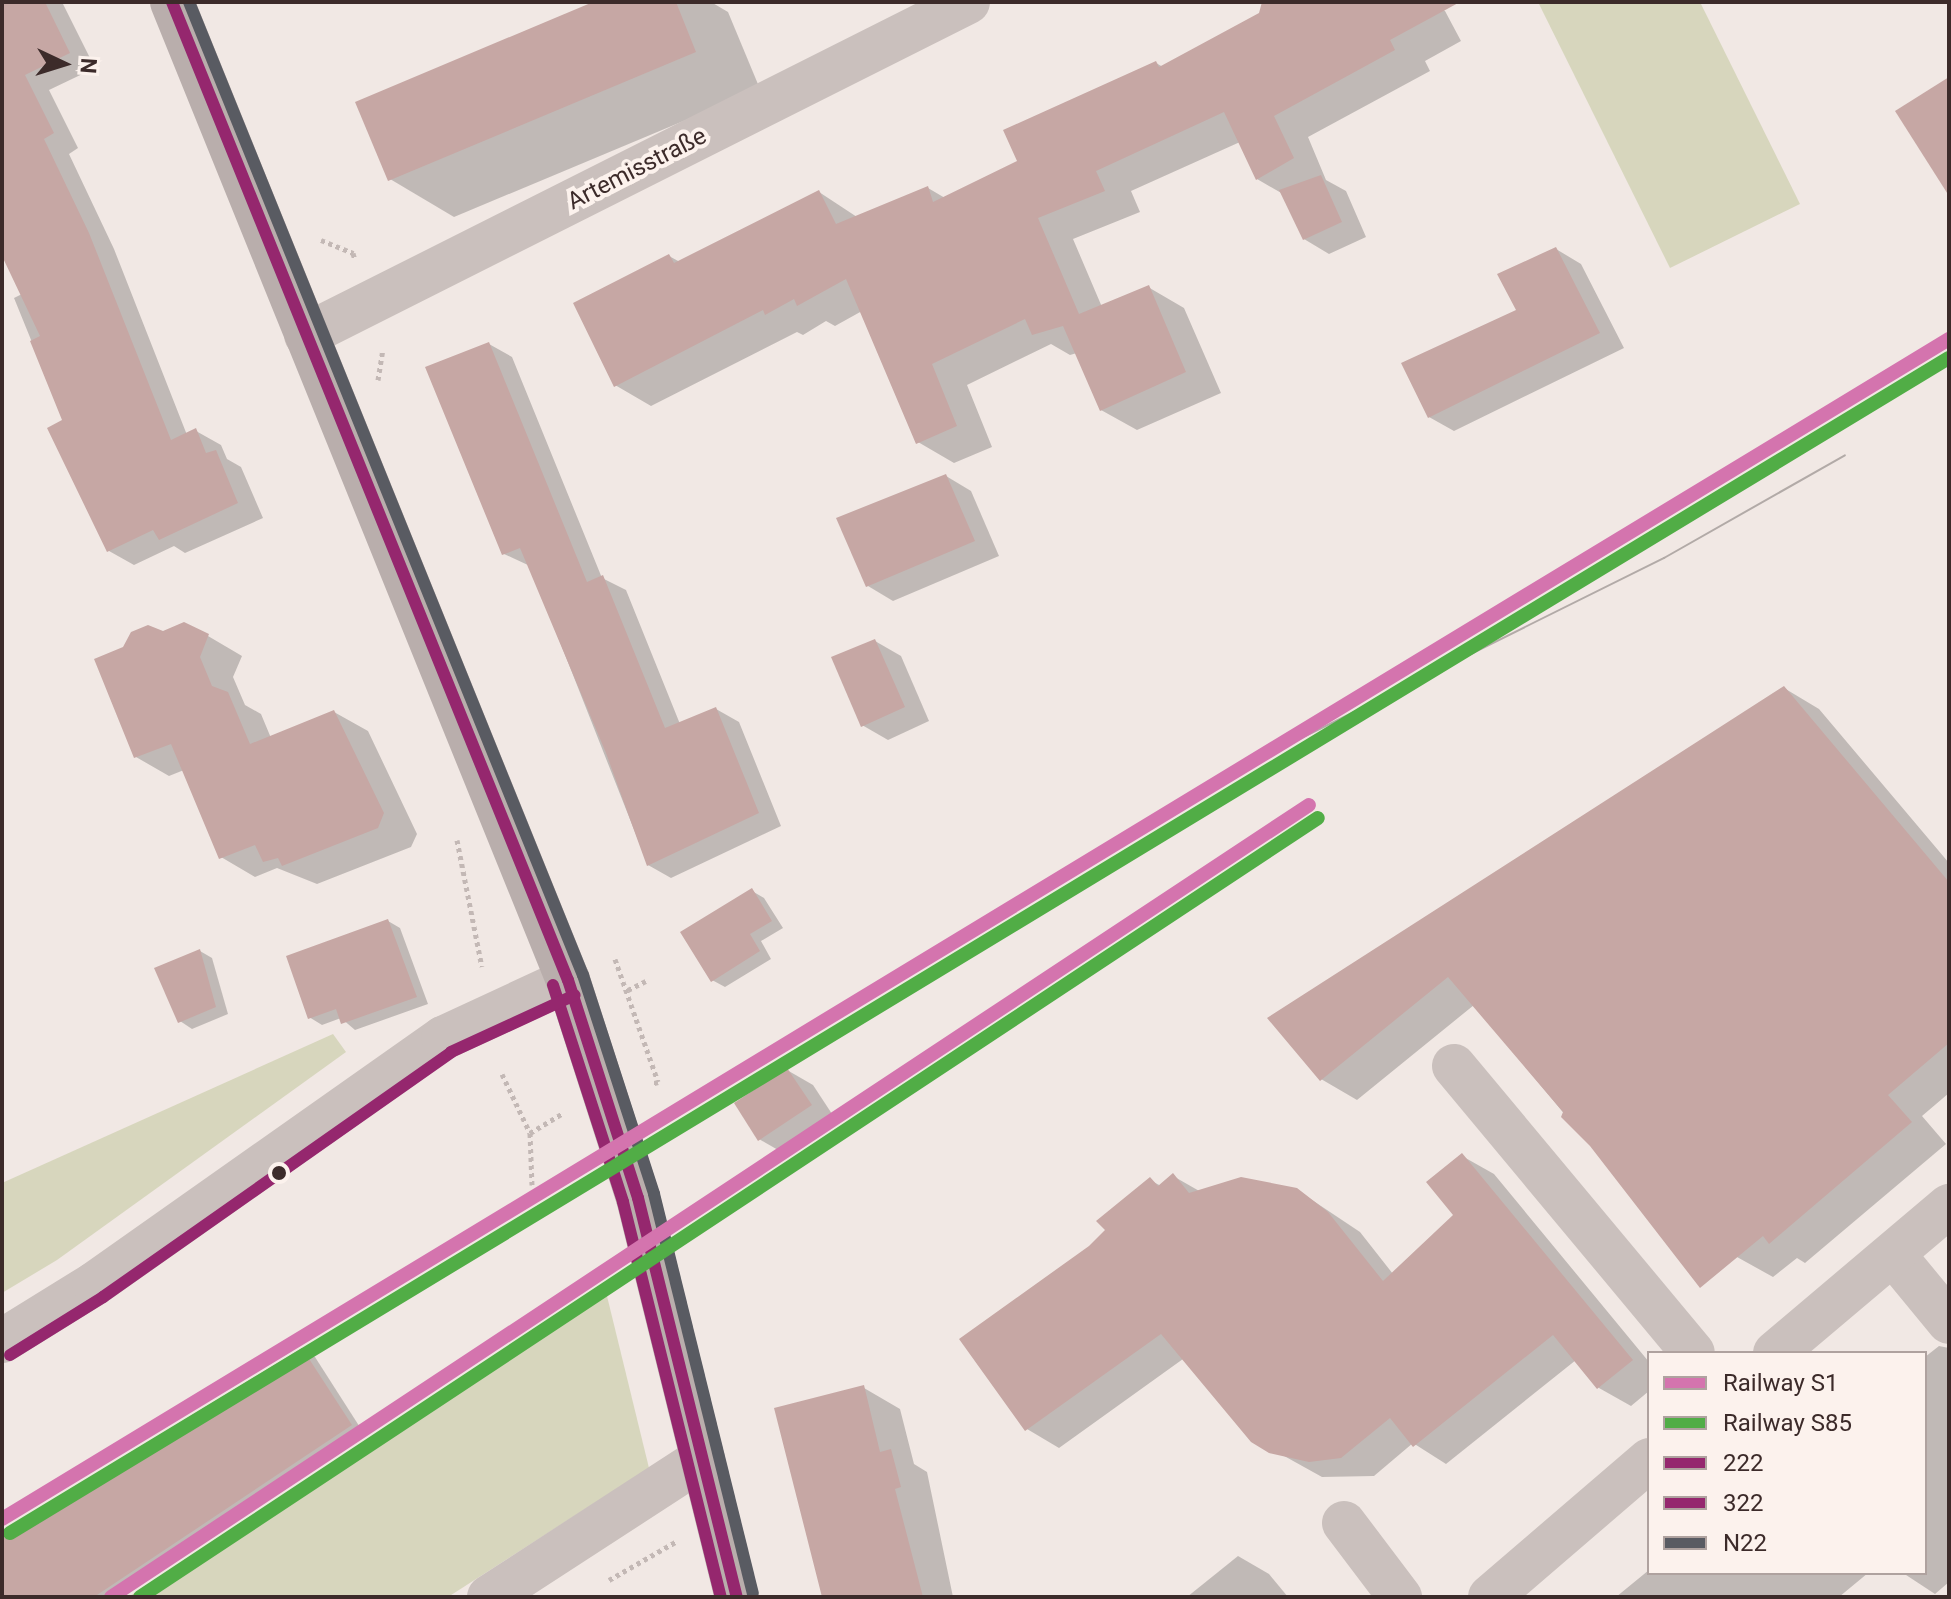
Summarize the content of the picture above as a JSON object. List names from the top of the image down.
{
  "streets": {
    "street": ["Artemisstraße"]
  },
  "lines": [
    "transit line 222",
    "transit line N22",
    "rail line S1",
    "rail line S85",
    "transit line 322"
  ],
  "legend": [
    "Railway S1",
    "Railway S85",
    "222",
    "322",
    "N22"
  ],
  "north": "right"
}
